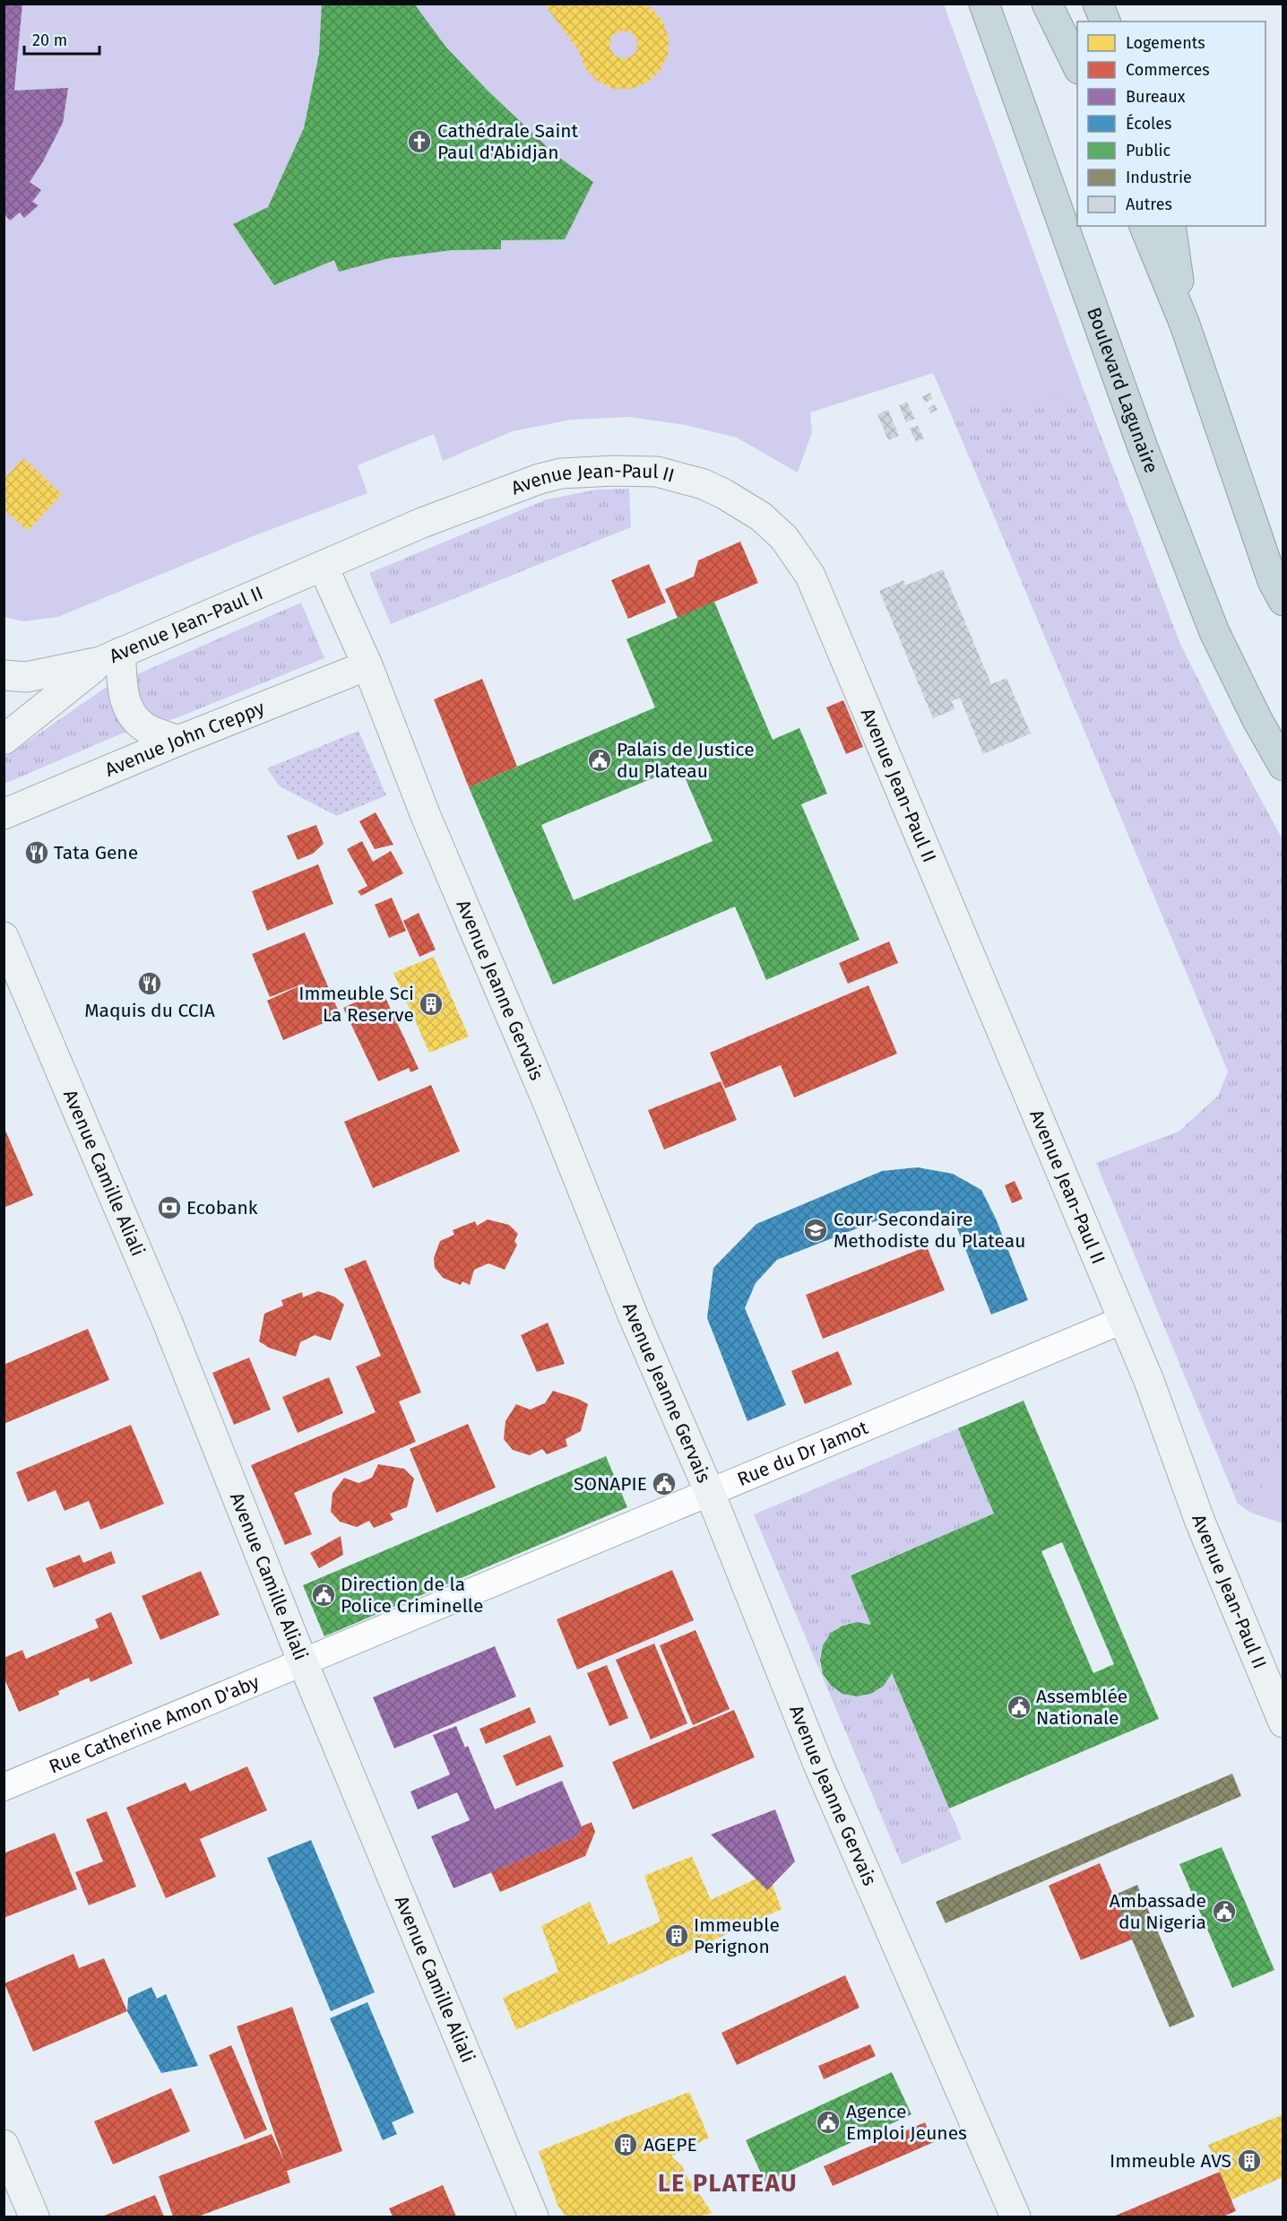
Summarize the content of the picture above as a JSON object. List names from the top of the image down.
{
  "streets": {
    "highway": ["Boulevard Lagunaire"],
    "main road": [
      "Avenue Jean-Paul II",
      "Avenue John Creppy",
      "Avenue Jeanne Gervais",
      "Avenue Camille Aliali"
    ],
    "street": ["Rue du Dr Jamot", "Rue Catherine Amon D'aby"]
  },
  "crossings": [
    ["Avenue Jean-Paul II", "Avenue Jeanne Gervais"],
    ["Avenue Jean-Paul II", "Rue du Dr Jamot"],
    ["Avenue John Creppy", "Avenue Jeanne Gervais"],
    ["Avenue Jeanne Gervais", "Rue du Dr Jamot"],
    ["Avenue Camille Aliali", "Rue du Dr Jamot"],
    ["Avenue Camille Aliali", "Rue Catherine Amon D'aby"],
    ["Rue du Dr Jamot", "Rue Catherine Amon D'aby"]
  ],
  "districts": ["LE PLATEAU"],
  "places": {
    "church": ["Cathédrale Saint Paul d'Abidjan"],
    "public building": [
      "Palais de Justice du Plateau",
      "SONAPIE",
      "Direction de la Police Criminelle",
      "Assemblée Nationale",
      "Ambassade du Nigeria",
      "Agence Emploi Jeunes"
    ],
    "restaurant": ["Tata Gene", "Maquis du CCIA"],
    "building": [
      "Immeuble Sci La Reserve",
      "Immeuble Perignon",
      "AGEPE",
      "Immeuble AVS"
    ],
    "bank": ["Ecobank"],
    "school or university": ["Cour Secondaire Methodiste du Plateau"]
  },
  "legend": [
    "Logements",
    "Commerces",
    "Bureaux",
    "Écoles",
    "Public",
    "Industrie",
    "Autres"
  ],
  "scale_bar": "20 m"
}
